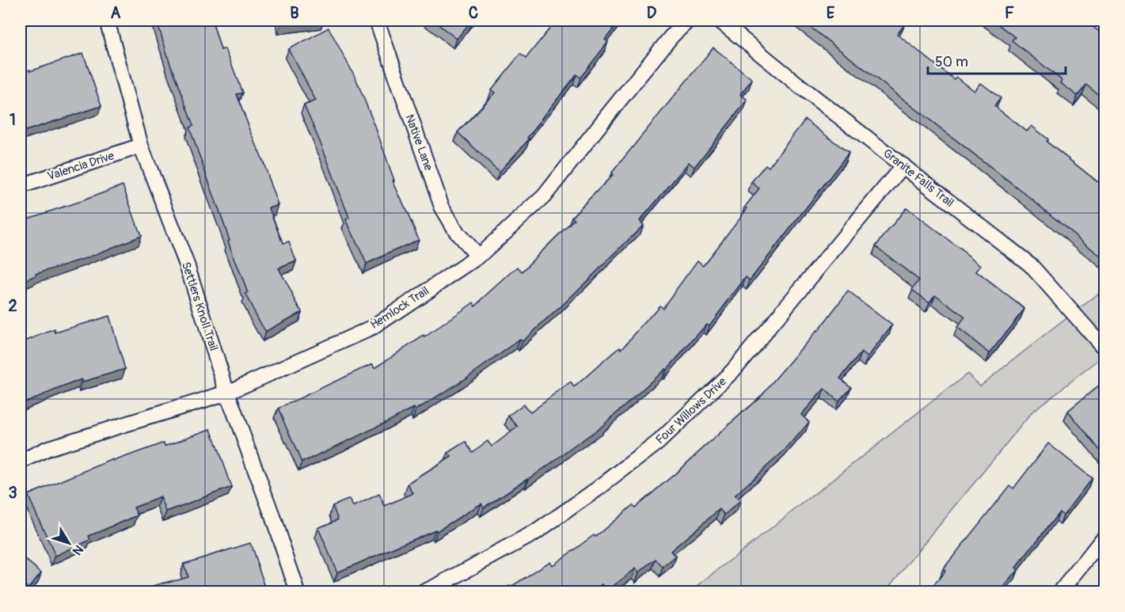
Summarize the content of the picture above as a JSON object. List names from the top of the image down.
{
  "streets": {
    "street": [
      "Native Lane",
      "Valencia Drive",
      "Granite Falls Trail",
      "Settlers Knoll Trail",
      "Hemlock Trail",
      "Four Willows Drive"
    ]
  },
  "crossings": [
    ["Native Lane", "Hemlock Trail"],
    ["Valencia Drive", "Settlers Knoll Trail"],
    ["Granite Falls Trail", "Four Willows Drive"],
    ["Settlers Knoll Trail", "Hemlock Trail"]
  ],
  "scale_bar": "50 m",
  "north": "bottom right",
  "grid": {
    "columns": [
      "A",
      "B",
      "C",
      "D",
      "E",
      "F"
    ],
    "rows": ["1", "2", "3"]
  }
}
